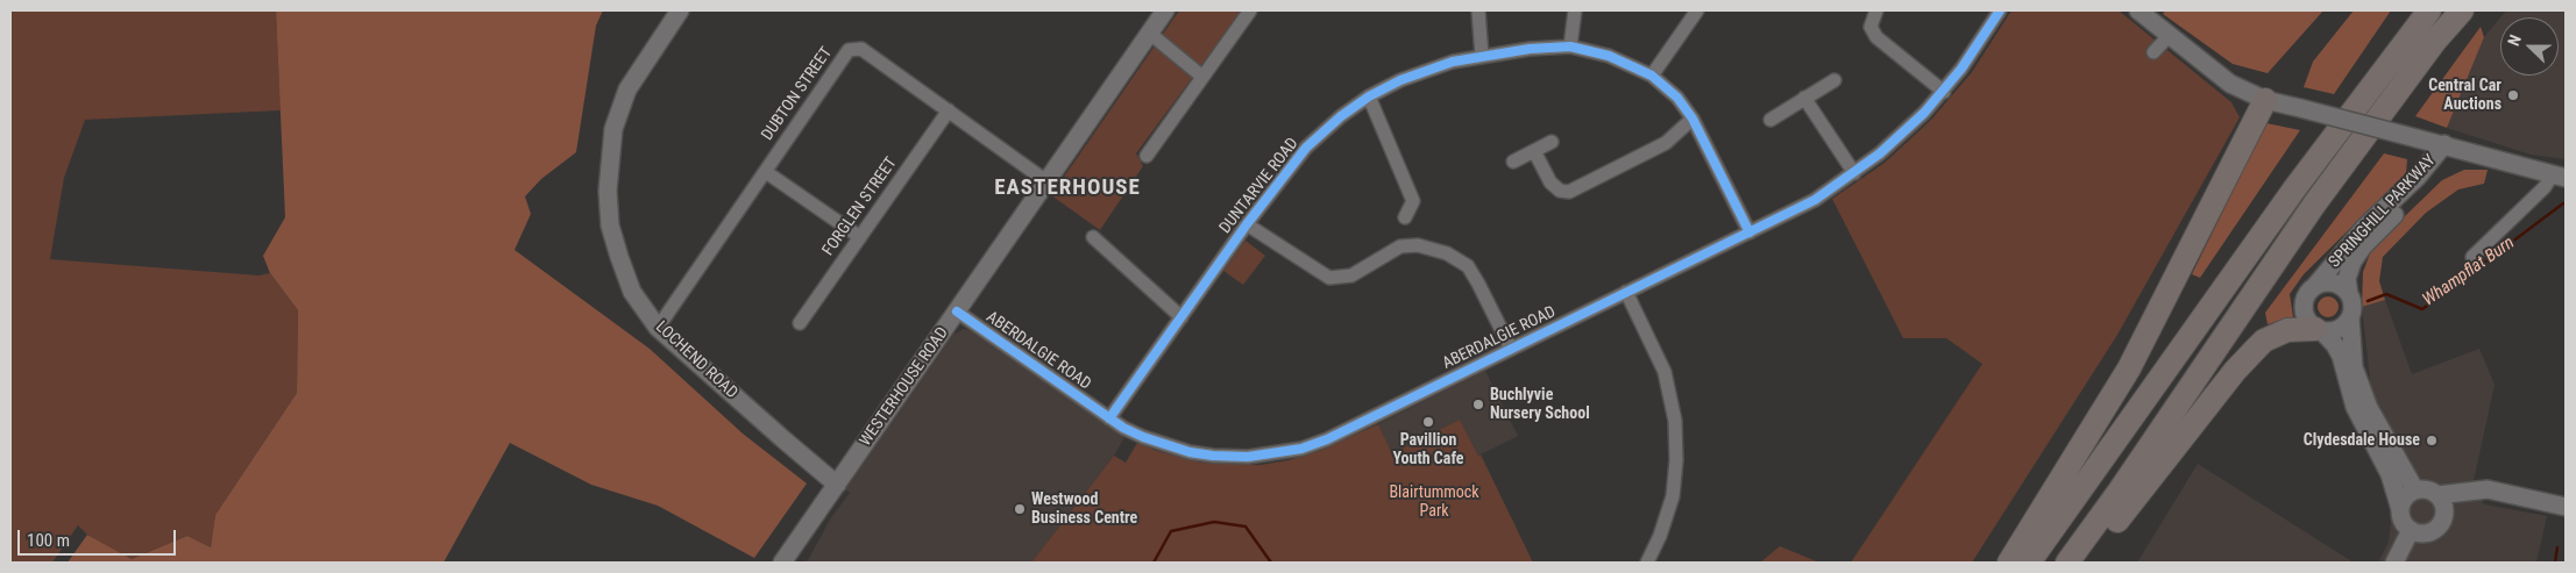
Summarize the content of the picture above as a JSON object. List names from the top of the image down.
{
  "streets": {
    "street": [
      "DUBTON STREET",
      "DUNTARVIE ROAD",
      "FORGLEN STREET",
      "SPRINGHILL PARKWAY",
      "ABERDALGIE ROAD",
      "LOCHEND ROAD",
      "WESTERHOUSE ROAD"
    ]
  },
  "crossings": [
    ["DUBTON STREET", "FORGLEN STREET"],
    ["DUBTON STREET", "LOCHEND ROAD"],
    ["DUBTON STREET", "WESTERHOUSE ROAD"],
    ["DUNTARVIE ROAD", "ABERDALGIE ROAD"],
    ["ABERDALGIE ROAD", "WESTERHOUSE ROAD"],
    ["LOCHEND ROAD", "WESTERHOUSE ROAD"]
  ],
  "districts": ["EASTERHOUSE"],
  "water": ["Whampflat Burn"],
  "parks": ["Blairtummock Park"],
  "places": [
    "Central Car Auctions",
    "Buchlyvie Nursery School",
    "Pavillion Youth Cafe",
    "Clydesdale House",
    "Westwood Business Centre"
  ],
  "scale_bar": "100 m",
  "north": "left"
}
